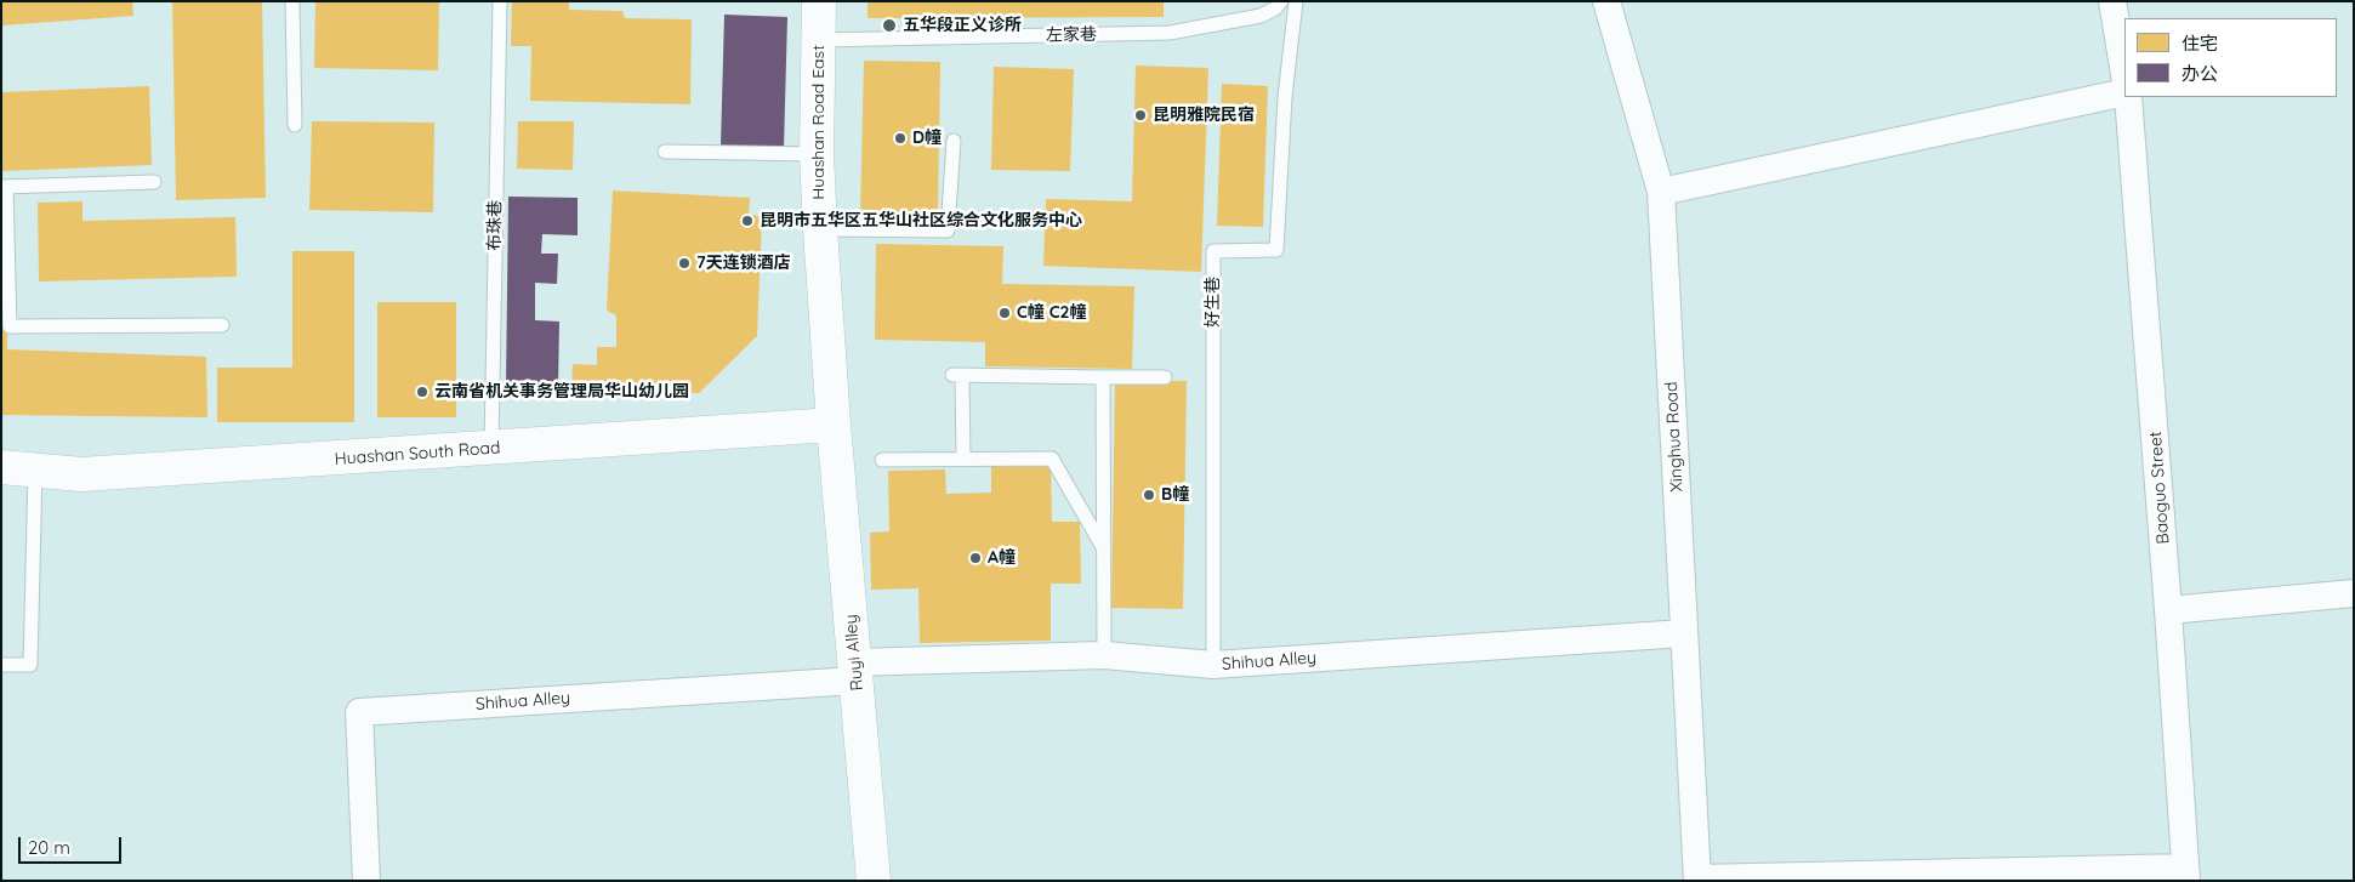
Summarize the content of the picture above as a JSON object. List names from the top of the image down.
{
  "streets": {
    "street": [
      "Huashan Road East",
      "Xinghua Road",
      "Huashan South Road",
      "Baoguo Street",
      "Ruyi Alley",
      "Shihua Alley"
    ],
    "lane": ["左家巷", "布珠巷", "好生巷"]
  },
  "crossings": [
    ["左家巷", "Huashan Road East"],
    ["Huashan Road East", "Huashan South Road"],
    ["Huashan Road East", "Ruyi Alley"],
    ["布珠巷", "Huashan South Road"],
    ["好生巷", "Shihua Alley"],
    ["Xinghua Road", "Shihua Alley"],
    ["Huashan South Road", "Ruyi Alley"],
    ["Ruyi Alley", "Shihua Alley"]
  ],
  "places": [
    "五华段正义诊所",
    "昆明雅院民宿",
    "D幢",
    "昆明市五华区五华山社区综合文化服务中心",
    "7天连锁酒店",
    "C幢 C2幢",
    "云南省机关事务管理局华山幼儿园",
    "B幢",
    "A幢"
  ],
  "legend": ["住宅", "办公"],
  "scale_bar": "20 m"
}
